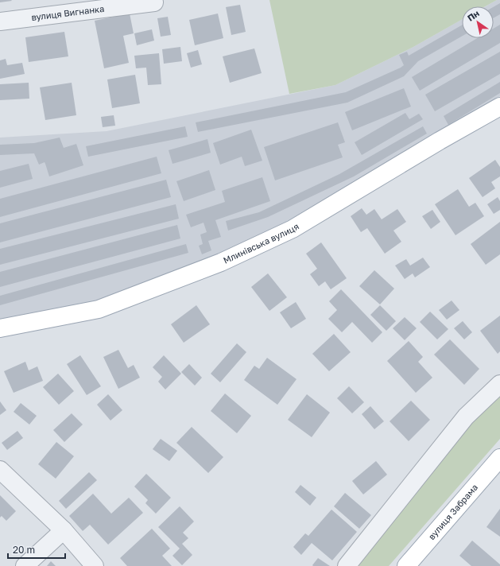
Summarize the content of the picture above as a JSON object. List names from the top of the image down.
{
  "streets": {
    "main road": ["Млинівська вулиця", "вулиця Забрама"],
    "street": ["вулиця Вигнанка"]
  },
  "scale_bar": "20 m",
  "north": "top left"
}
